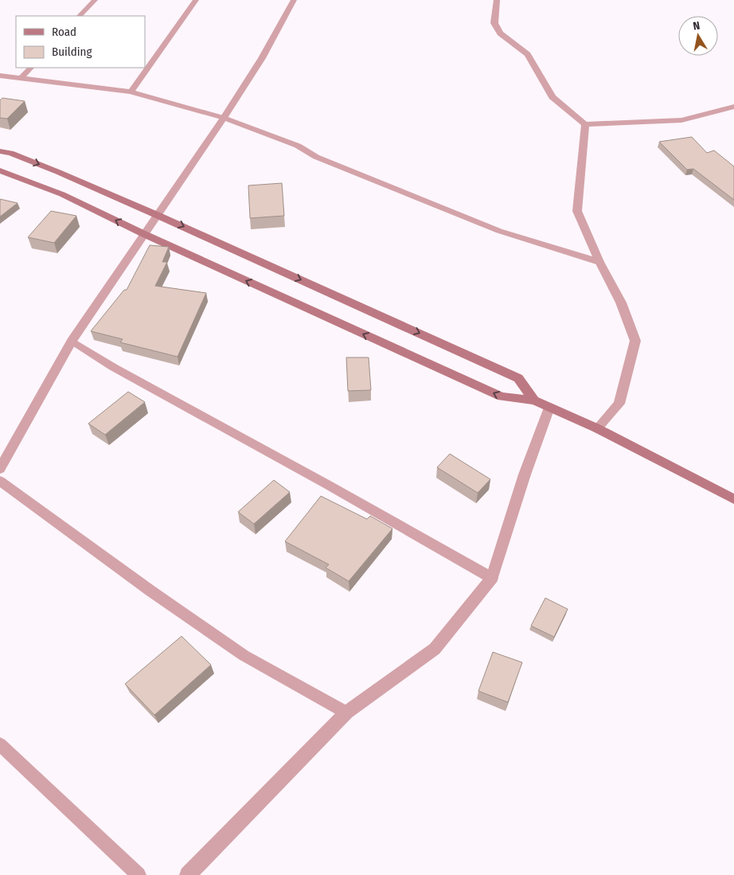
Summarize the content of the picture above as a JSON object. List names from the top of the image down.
{
  "legend": ["Road", "Building"],
  "north": "top"
}
